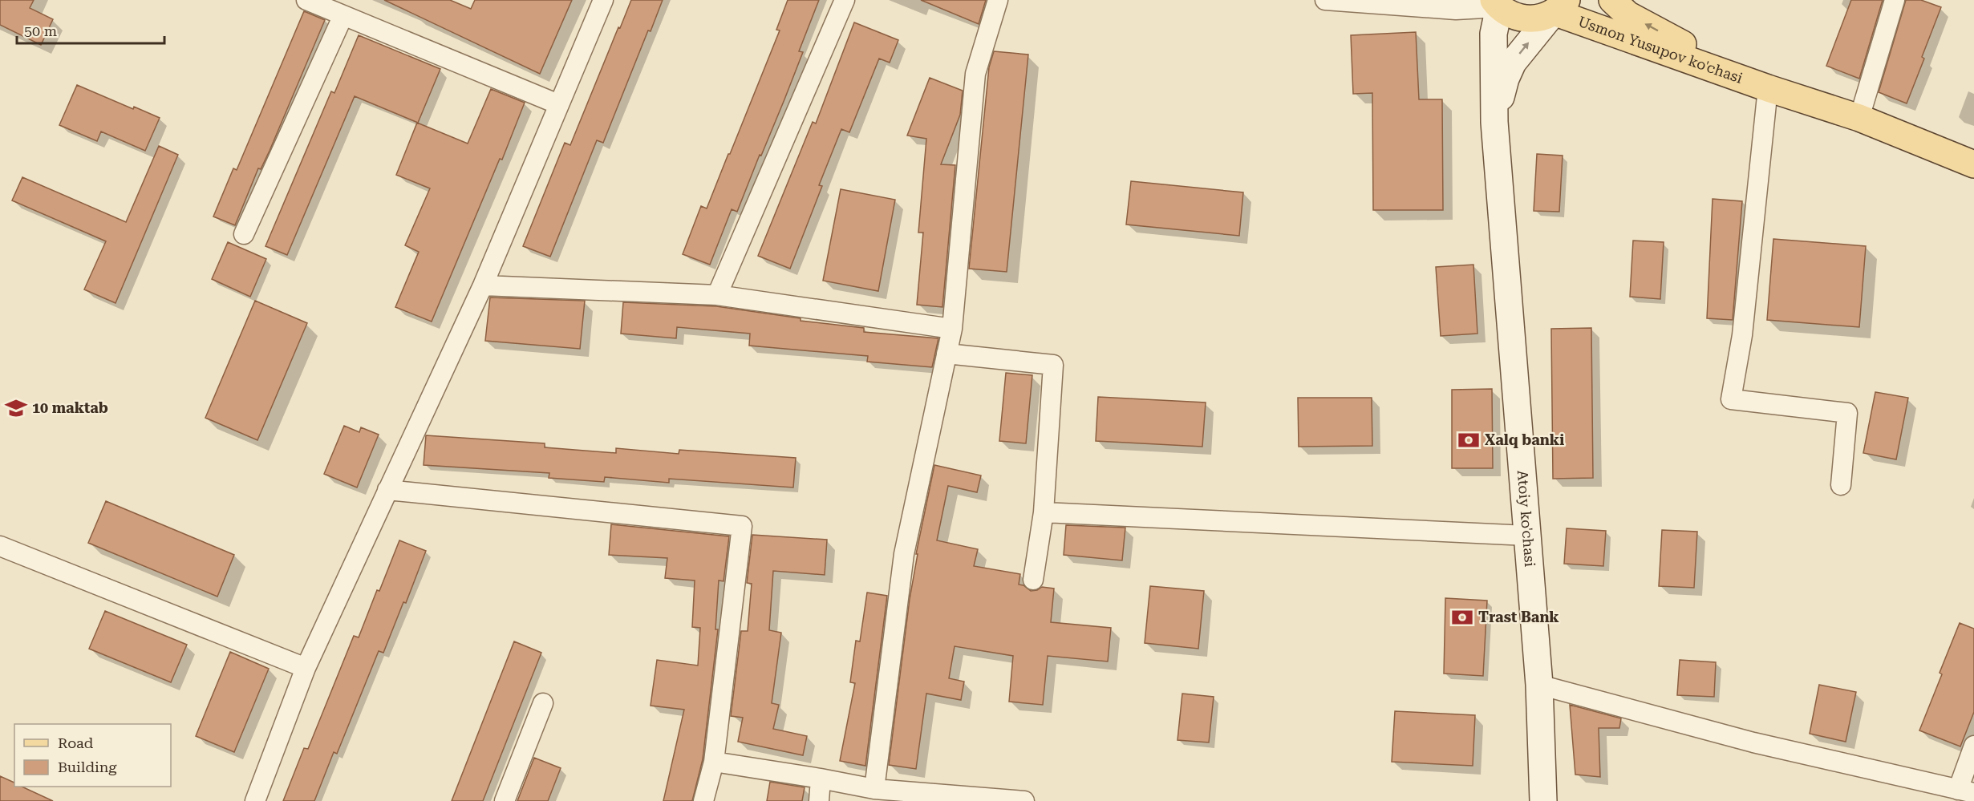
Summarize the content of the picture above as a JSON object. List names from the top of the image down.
{
  "streets": {
    "main road": ["Usmon Yusupov ko'chasi"],
    "street": ["Atoiy ko'chasi"]
  },
  "crossings": [
    ["Usmon Yusupov ko'chasi", "Atoiy ko'chasi"]
  ],
  "places": {
    "school or university": ["10 maktab"],
    "bank": ["Xalq banki", "Trast Bank"]
  },
  "legend": ["Road", "Building"],
  "scale_bar": "50 m"
}
